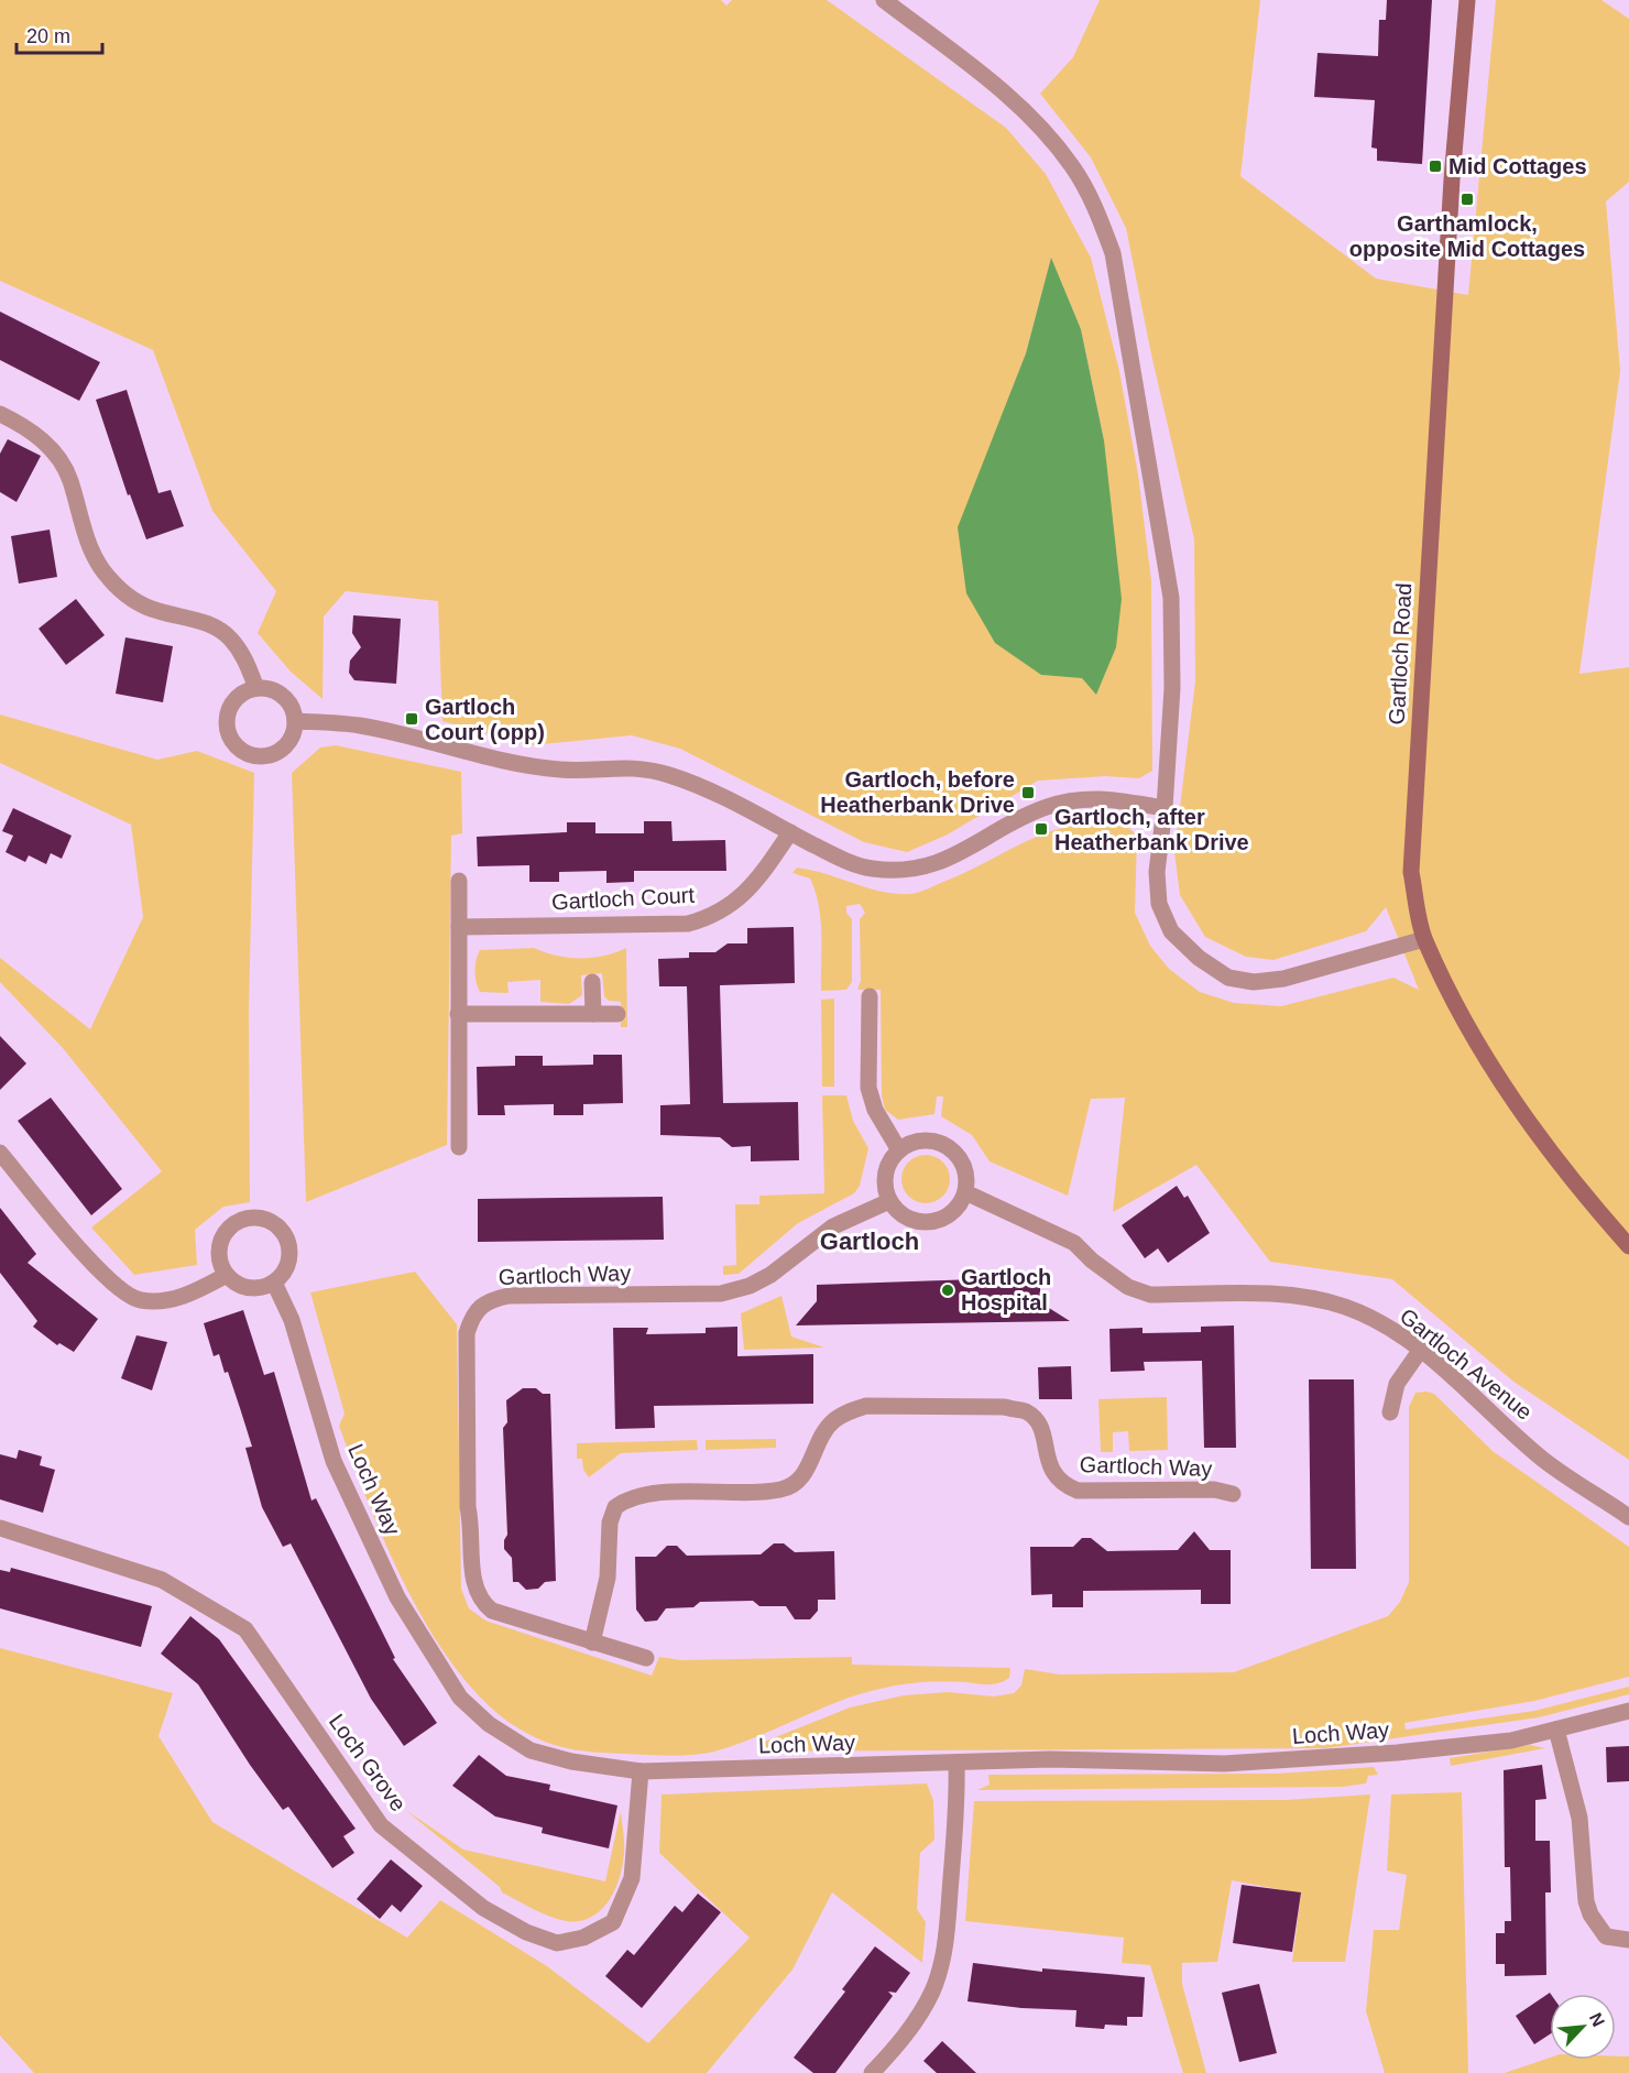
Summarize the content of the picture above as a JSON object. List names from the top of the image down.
{
  "streets": {
    "main road": ["Gartloch Road"],
    "street": [
      "Gartloch Court",
      "Gartloch Way",
      "Gartloch Avenue",
      "Loch Way",
      "Loch Grove"
    ]
  },
  "crossings": [
    ["Gartloch Way", "Gartloch Avenue"],
    ["Loch Way", "Loch Grove"]
  ],
  "districts": ["Gartloch"],
  "places": {
    "transit": [
      "Mid Cottages",
      "Garthamlock, opposite Mid Cottages",
      "Gartloch Court (opp)",
      "Gartloch, before Heatherbank Drive",
      "Gartloch, after Heatherbank Drive"
    ],
    "other": ["Gartloch Hospital"]
  },
  "scale_bar": "20 m",
  "north": "top right"
}
